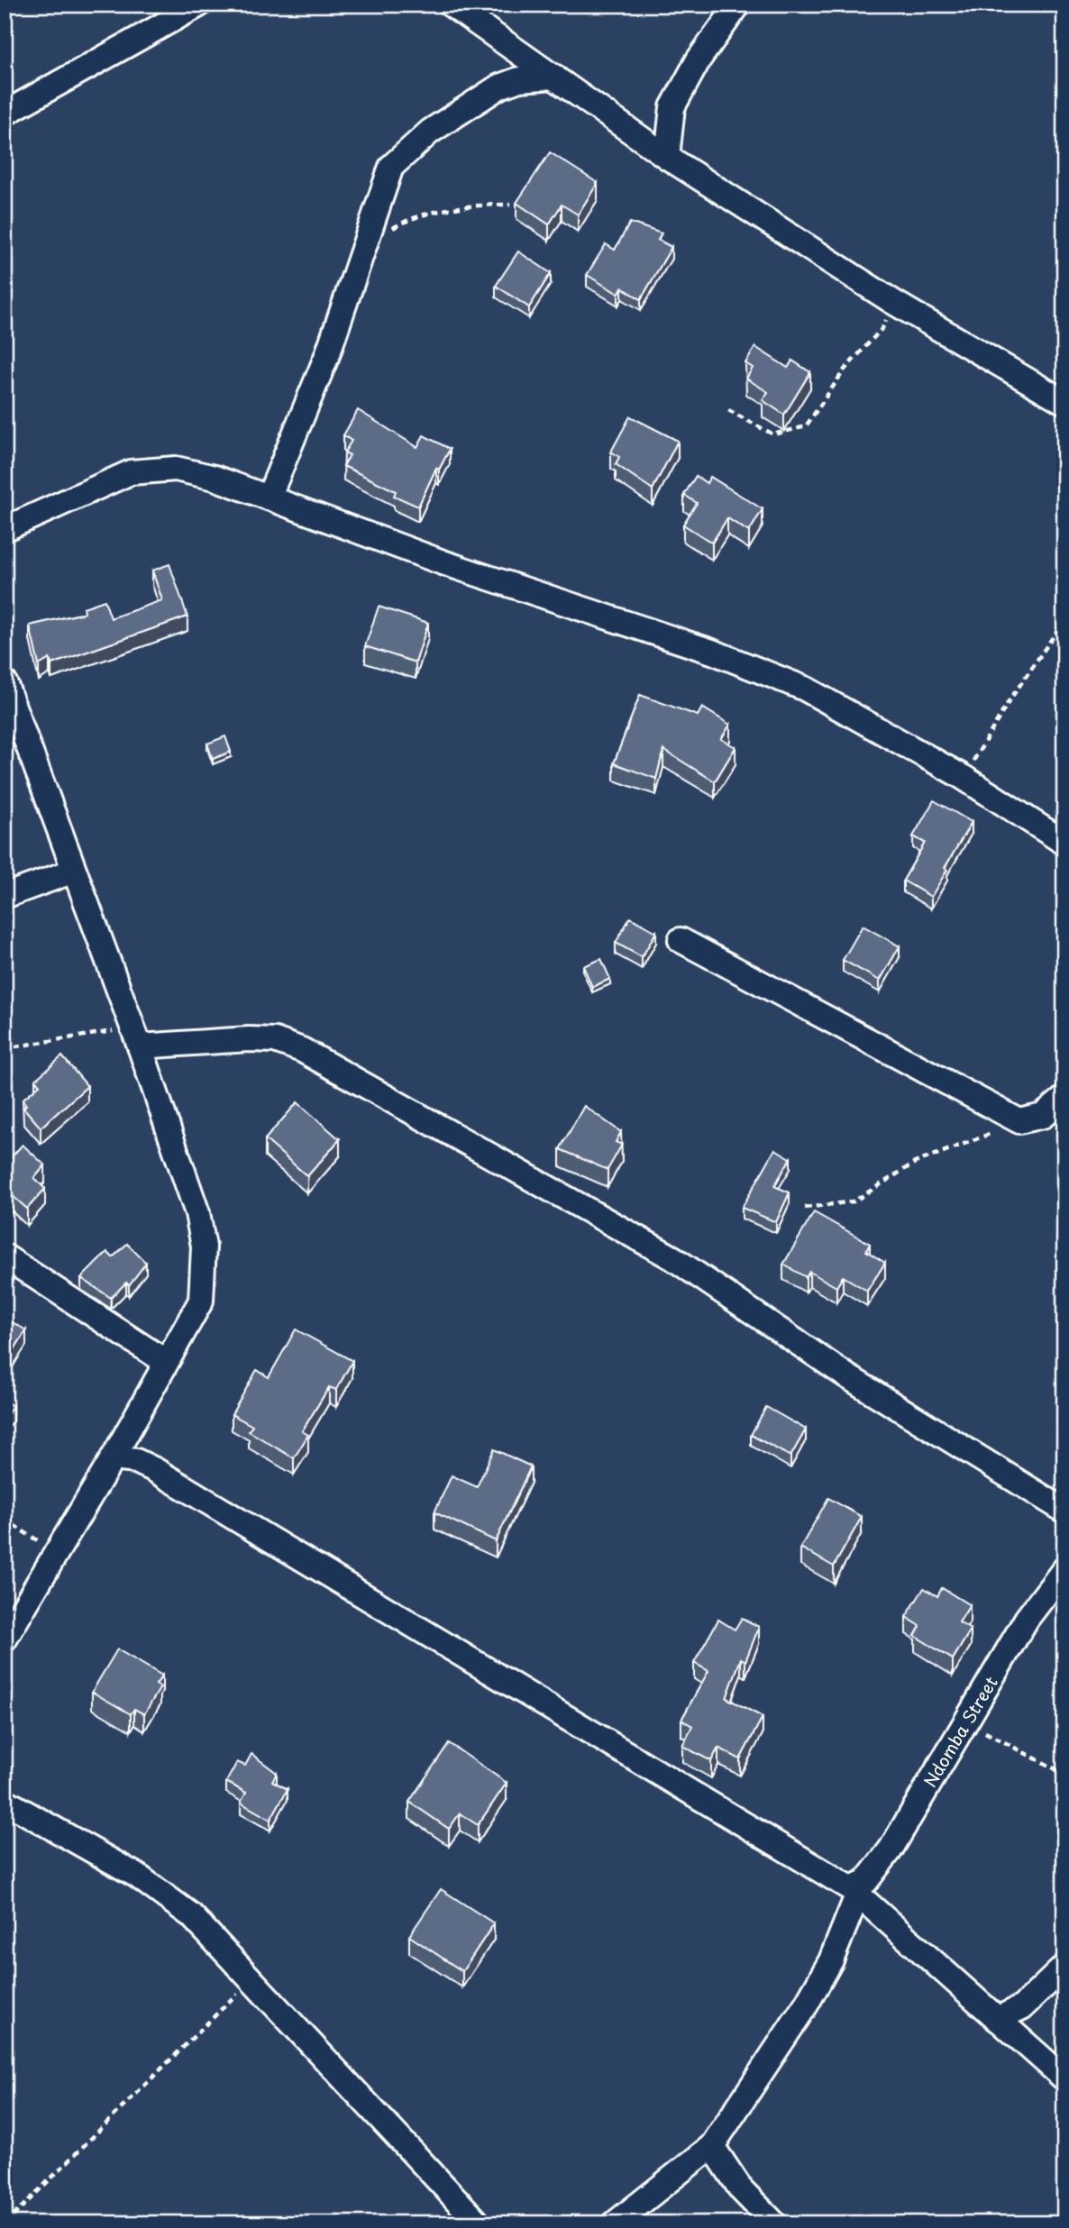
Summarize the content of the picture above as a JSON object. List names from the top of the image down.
{
  "streets": {
    "street": ["Ndomba Street"]
  }
}
